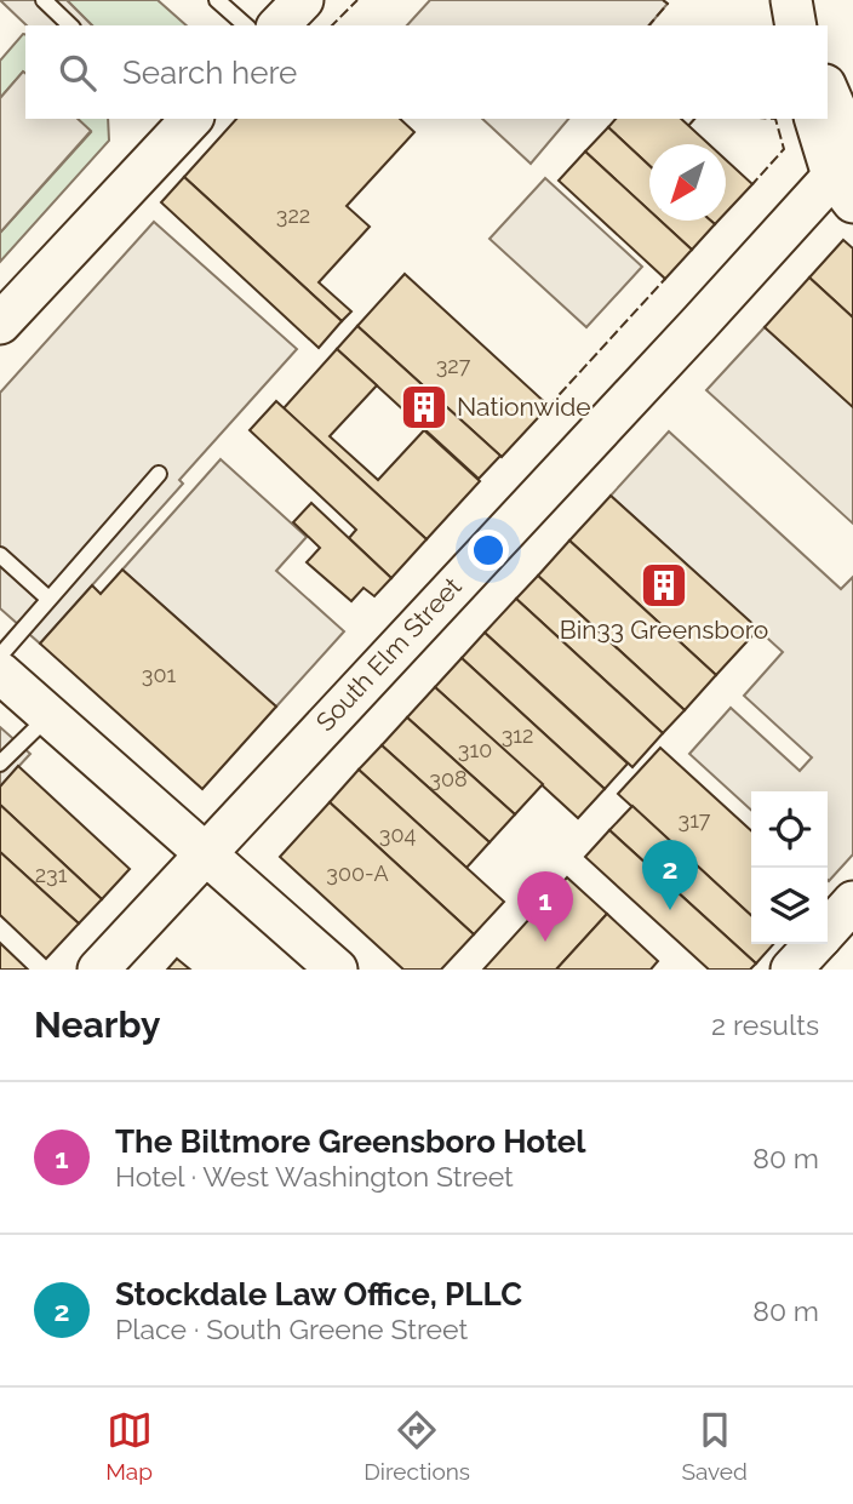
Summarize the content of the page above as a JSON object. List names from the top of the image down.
{
  "streets": {
    "street": ["South Elm Street"]
  },
  "places": {
    "building": ["Nationwide", "Bin33 Greensboro"]
  },
  "house_numbers": [
    "322",
    "327",
    "301",
    "312",
    "310",
    "308",
    "317",
    "304",
    "300-A",
    "231"
  ],
  "north": "bottom left",
  "page": {
    "search": "Search here",
    "pins": ["2", "1"],
    "heading": ["Nearby", "2 results"],
    "list": [
      {
        "mark": "1",
        "name": "The Biltmore Greensboro Hotel",
        "note": "Hotel · West Washington Street",
        "value": "80 m"
      },
      {
        "mark": "2",
        "name": "Stockdale Law Office, PLLC",
        "note": "Place · South Greene Street",
        "value": "80 m"
      }
    ],
    "nav": ["Map", "Directions", "Saved"]
  }
}
